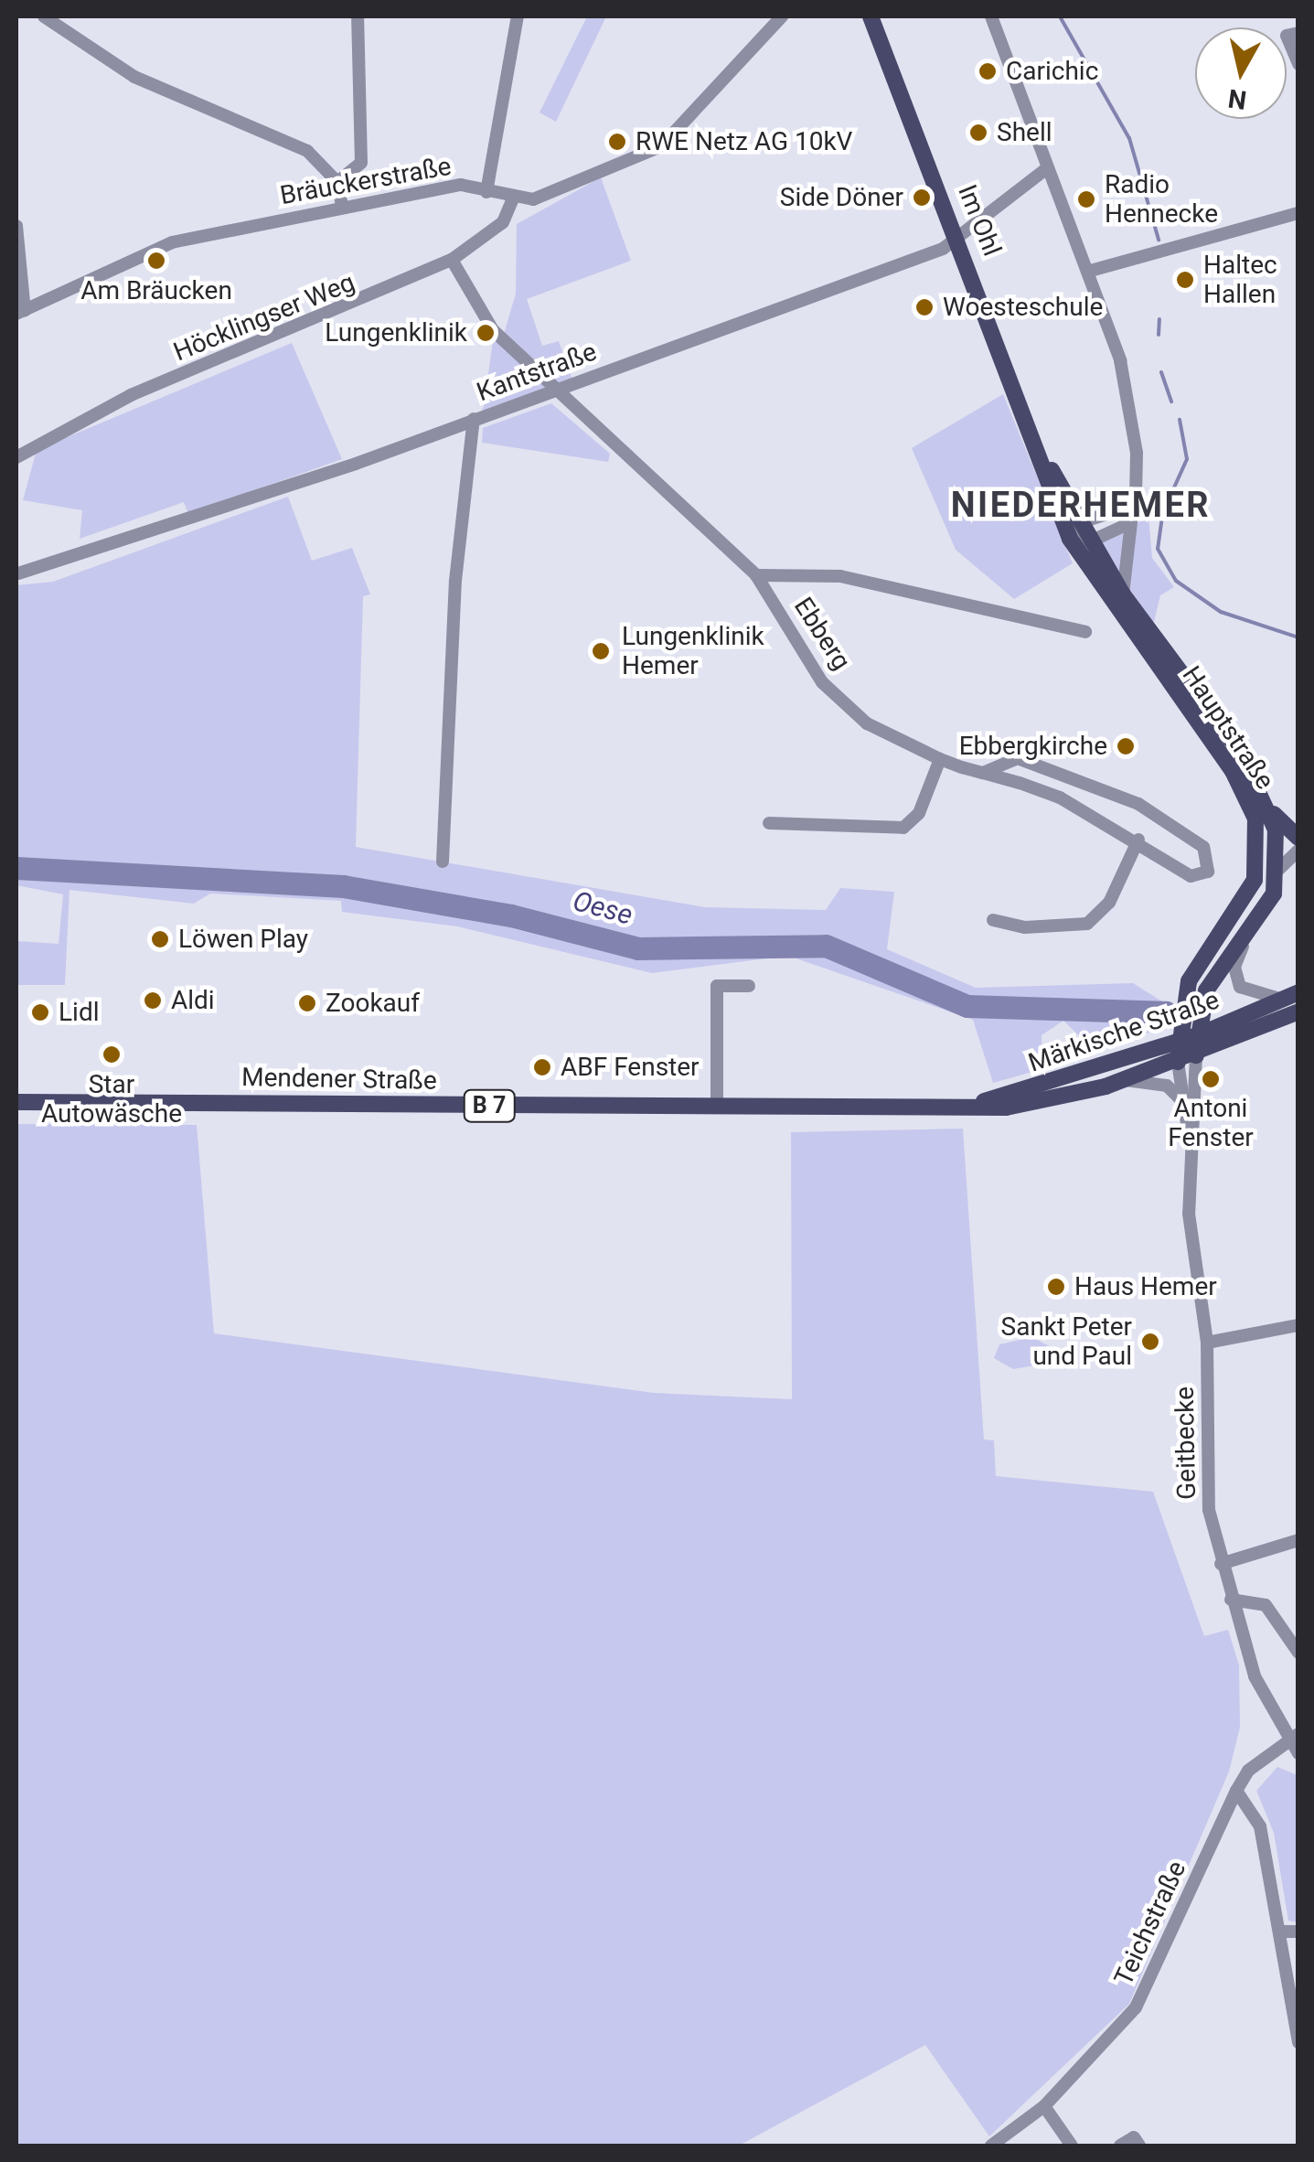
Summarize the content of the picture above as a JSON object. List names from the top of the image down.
{
  "streets": {
    "main road": [
      "Im Ohl",
      "Hauptstraße",
      "Märkische Straße",
      "Mendener Straße",
      "B 7"
    ],
    "street": [
      "Bräuckerstraße",
      "Höcklingser Weg",
      "Kantstraße",
      "Ebberg",
      "Geitbecke",
      "Teichstraße"
    ]
  },
  "crossings": [
    ["Bräuckerstraße", "Höcklingser Weg"],
    ["Im Ohl", "Kantstraße"],
    ["Im Ohl", "Hauptstraße"],
    ["Höcklingser Weg", "Ebberg"],
    ["Kantstraße", "Ebberg"],
    ["Hauptstraße", "Märkische Straße"],
    ["Hauptstraße", "Mendener Straße"],
    ["Hauptstraße", "Geitbecke"],
    ["Märkische Straße", "Mendener Straße"],
    ["Märkische Straße", "Geitbecke"],
    ["Mendener Straße", "Geitbecke"],
    ["Geitbecke", "Teichstraße"]
  ],
  "districts": ["NIEDERHEMER"],
  "water": ["Oese"],
  "places": [
    "Carichic",
    "Shell",
    "RWE Netz AG 10kV",
    "Side Döner",
    "Radio Hennecke",
    "Am Bräucken",
    "Haltec Hallen",
    "Woesteschule",
    "Lungenklinik",
    "Lungenklinik Hemer",
    "Ebbergkirche",
    "Löwen Play",
    "Aldi",
    "Zookauf",
    "Lidl",
    "Star Autowäsche",
    "ABF Fenster",
    "Antoni Fenster",
    "Haus Hemer",
    "Sankt Peter und Paul"
  ],
  "north": "bottom"
}
